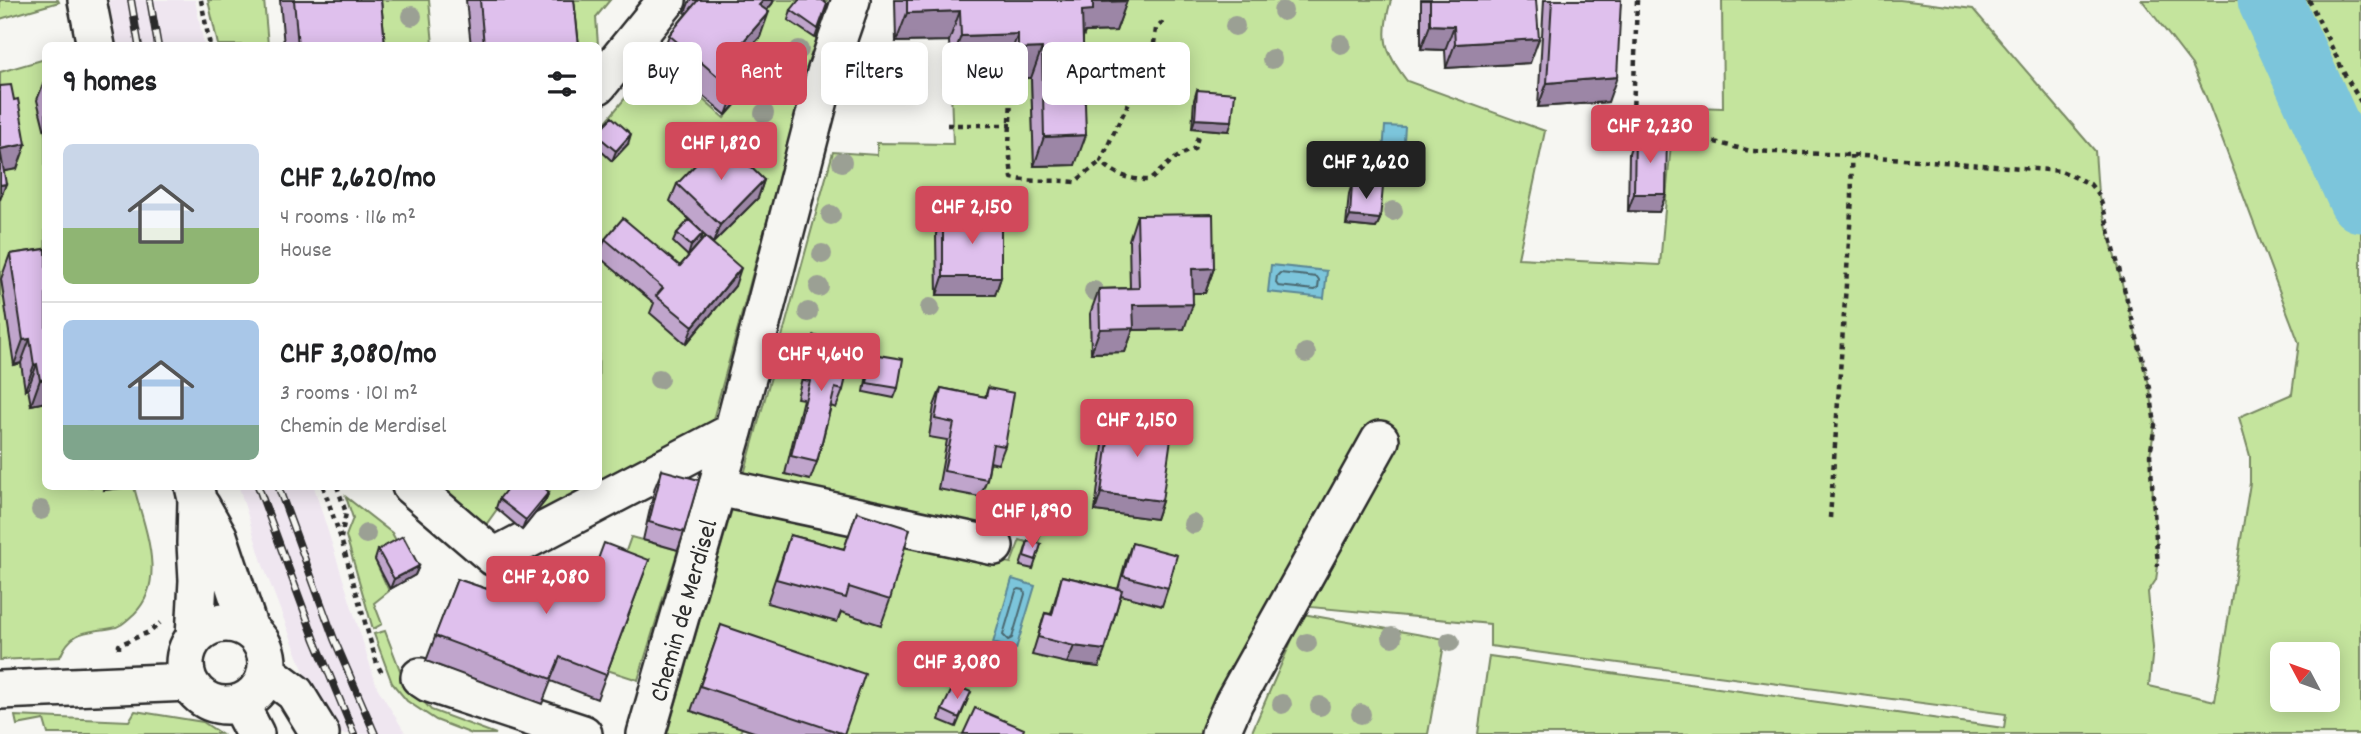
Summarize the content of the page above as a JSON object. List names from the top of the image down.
{
  "streets": {
    "street": ["Chemin de Merdisel"]
  },
  "north": "top left",
  "page": {
    "chip": [
      "Buy",
      "Rent",
      "Filters",
      "New",
      "Apartment"
    ],
    "heading": "9 homes",
    "price": [
      "CHF 2,230",
      "CHF 1,820",
      "CHF 2,620",
      "CHF 2,150",
      "CHF 4,640",
      "CHF 2,150",
      "CHF 1,890",
      "CHF 2,080",
      "CHF 3,080"
    ],
    "list": [
      {
        "name": "CHF 2,620/mo",
        "note": "4 rooms · 116 m² · House"
      },
      {
        "name": "CHF 3,080/mo",
        "note": "3 rooms · 101 m² · Chemin de Merdisel"
      }
    ]
  }
}
